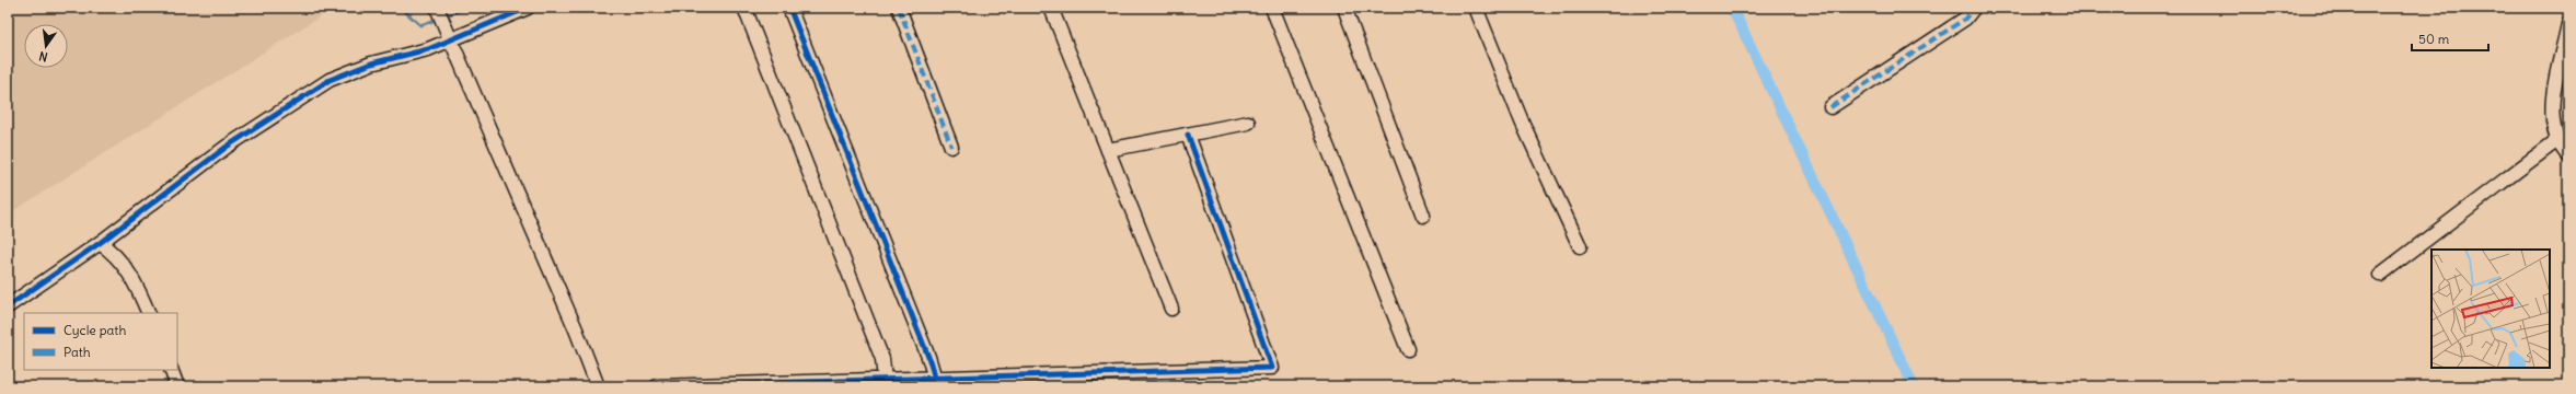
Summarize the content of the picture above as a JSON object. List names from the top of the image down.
{
  "legend": ["Cycle path", "Path"],
  "scale_bar": "50 m",
  "north": "bottom"
}
